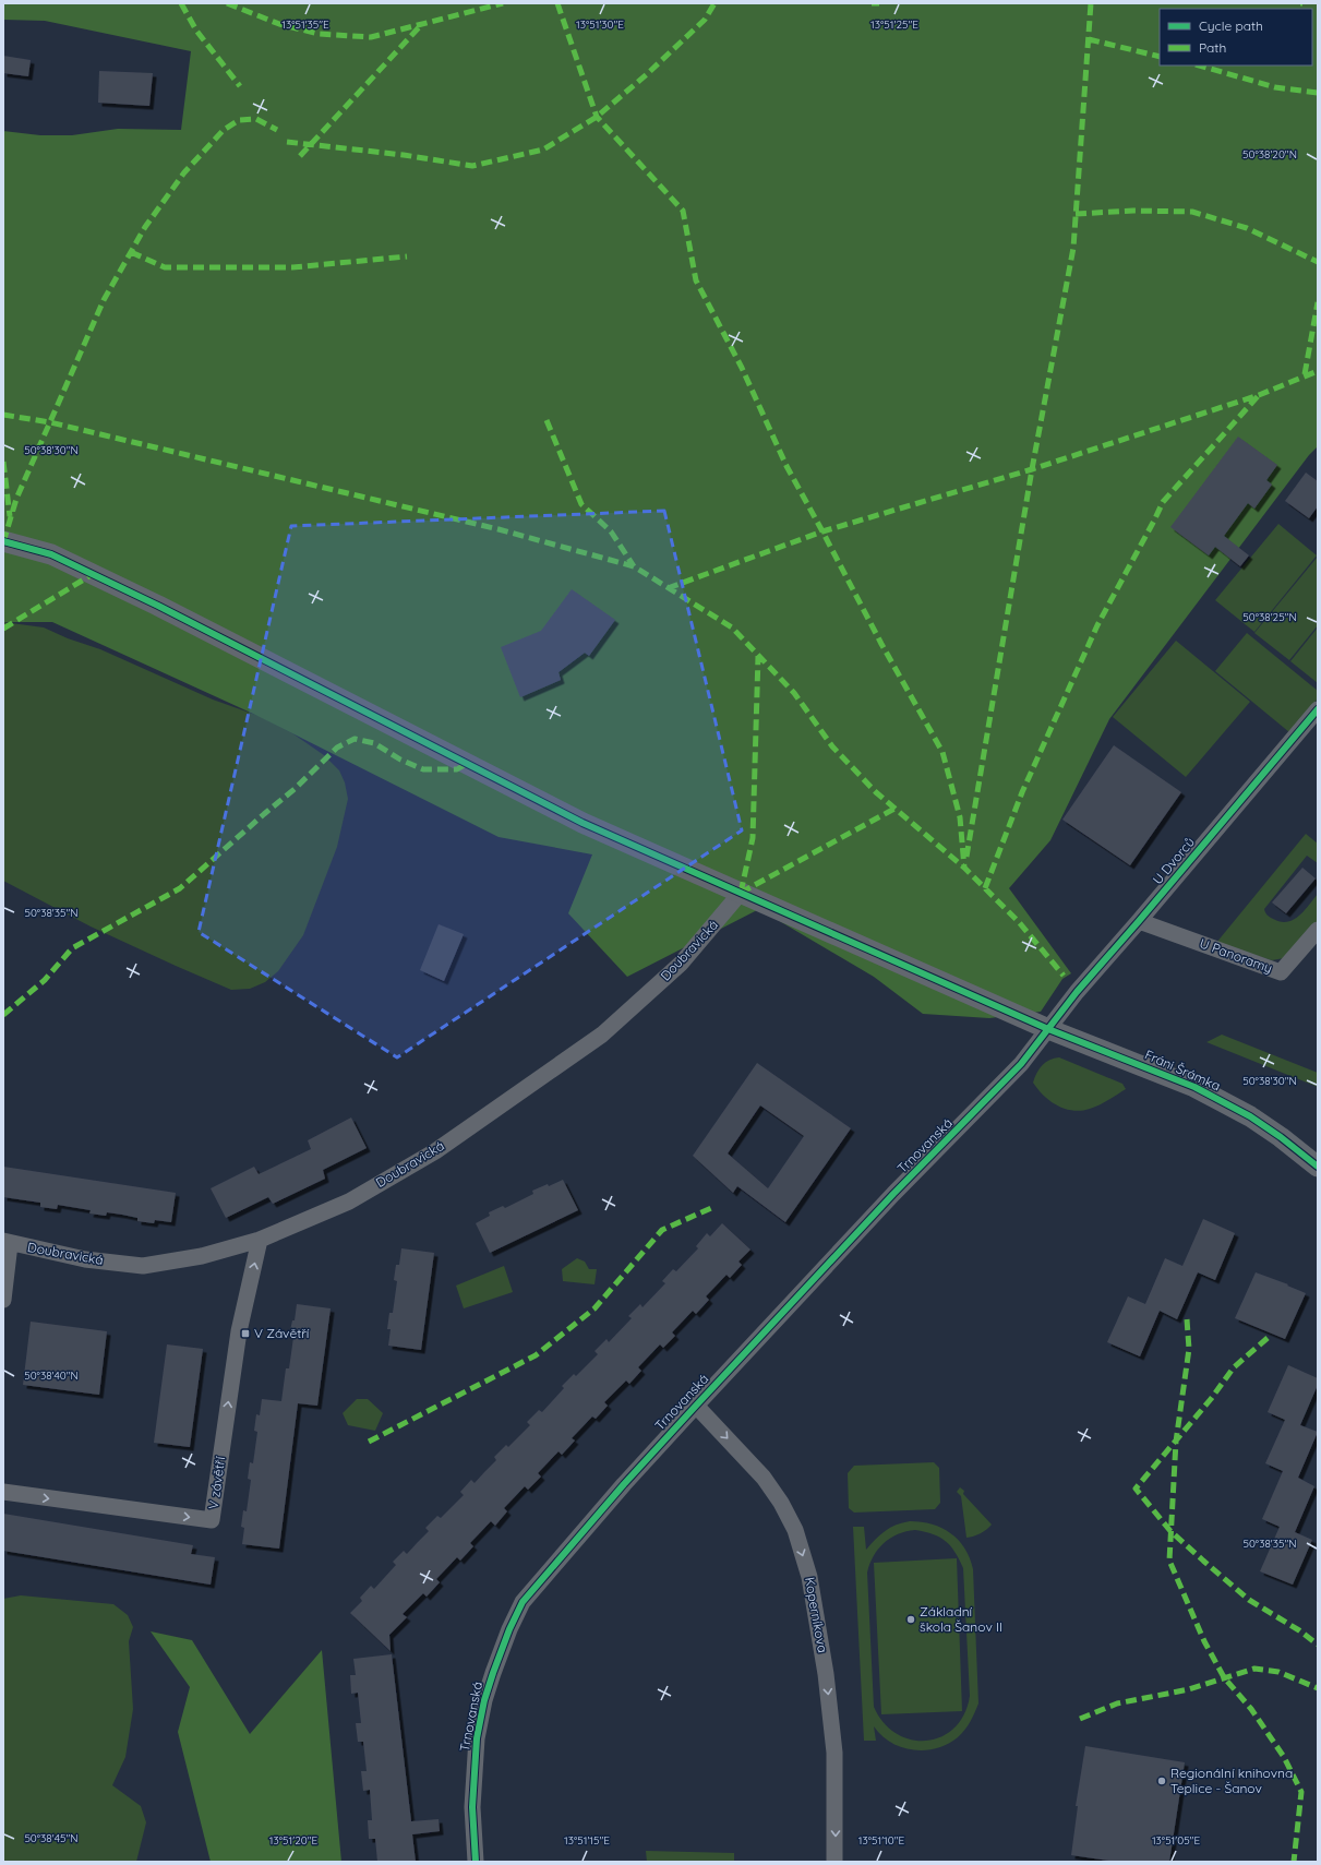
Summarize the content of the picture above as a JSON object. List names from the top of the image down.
{
  "streets": {
    "street": [
      "U Dvorců",
      "Doubravická",
      "U Panoramy",
      "Fráni Šrámka",
      "Trnovanská",
      "V závětří",
      "Koperníkova"
    ]
  },
  "crossings": [
    ["U Dvorců", "U Panoramy"],
    ["U Dvorců", "Fráni Šrámka"],
    ["U Dvorců", "Trnovanská"],
    ["Doubravická", "Fráni Šrámka"],
    ["Doubravická", "V závětří"],
    ["Fráni Šrámka", "Trnovanská"],
    ["Trnovanská", "Koperníkova"]
  ],
  "one_way": ["Koperníkova"],
  "places": {
    "transit": ["V Závětří"],
    "other": ["Základní škola Šanov II", "Regionální knihovna Teplice - Šanov"]
  },
  "legend": ["Cycle path", "Path"],
  "coordinates": [
    "13°51'35\"E",
    "13°51'30\"E",
    "13°51'25\"E",
    "50°38'20\"N",
    "50°38'30\"N",
    "50°38'25\"N",
    "50°38'35\"N",
    "50°38'40\"N",
    "50°38'45\"N",
    "13°51'20\"E",
    "13°51'15\"E",
    "13°51'10\"E",
    "13°51'05\"E"
  ]
}
